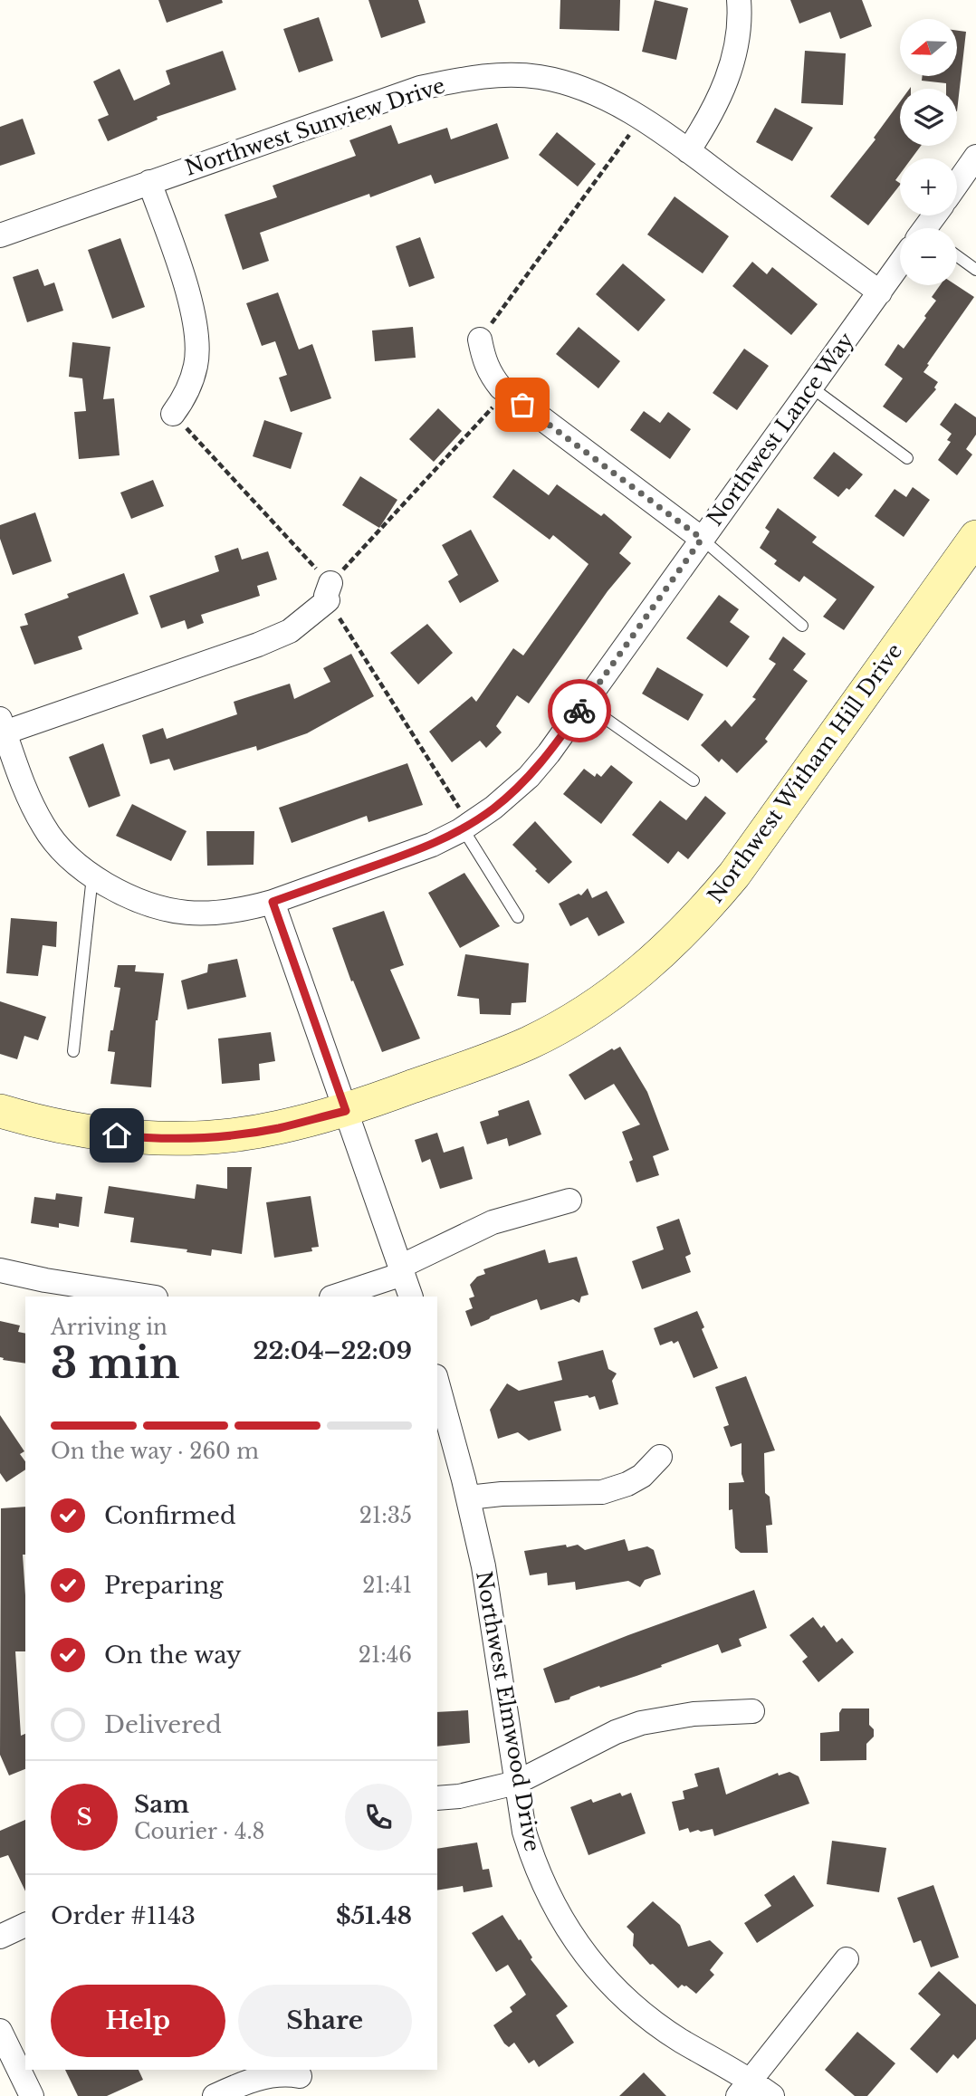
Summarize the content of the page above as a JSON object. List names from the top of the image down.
{
  "streets": {
    "street": [
      "Northwest Sunview Drive",
      "Northwest Lance Way",
      "Northwest Witham Hill Drive",
      "Northwest Elmwood Drive"
    ]
  },
  "crossings": [
    ["Northwest Sunview Drive", "Northwest Lance Way"]
  ],
  "north": "left",
  "page": {
    "map_buttons": ["+", "−"],
    "heading": ["3 min", "Arriving in", "22:04–22:09"],
    "panel": [
      "Sam",
      "Courier · 4.8",
      "Order #1143",
      "$51.48"
    ],
    "bar": "On the way · 260 m",
    "list": [
      ["Confirmed", "21:35"],
      ["Preparing", "21:41"],
      ["On the way", "21:46"],
      "Delivered"
    ],
    "round": "S",
    "buttons": ["Help", "Share"]
  }
}
